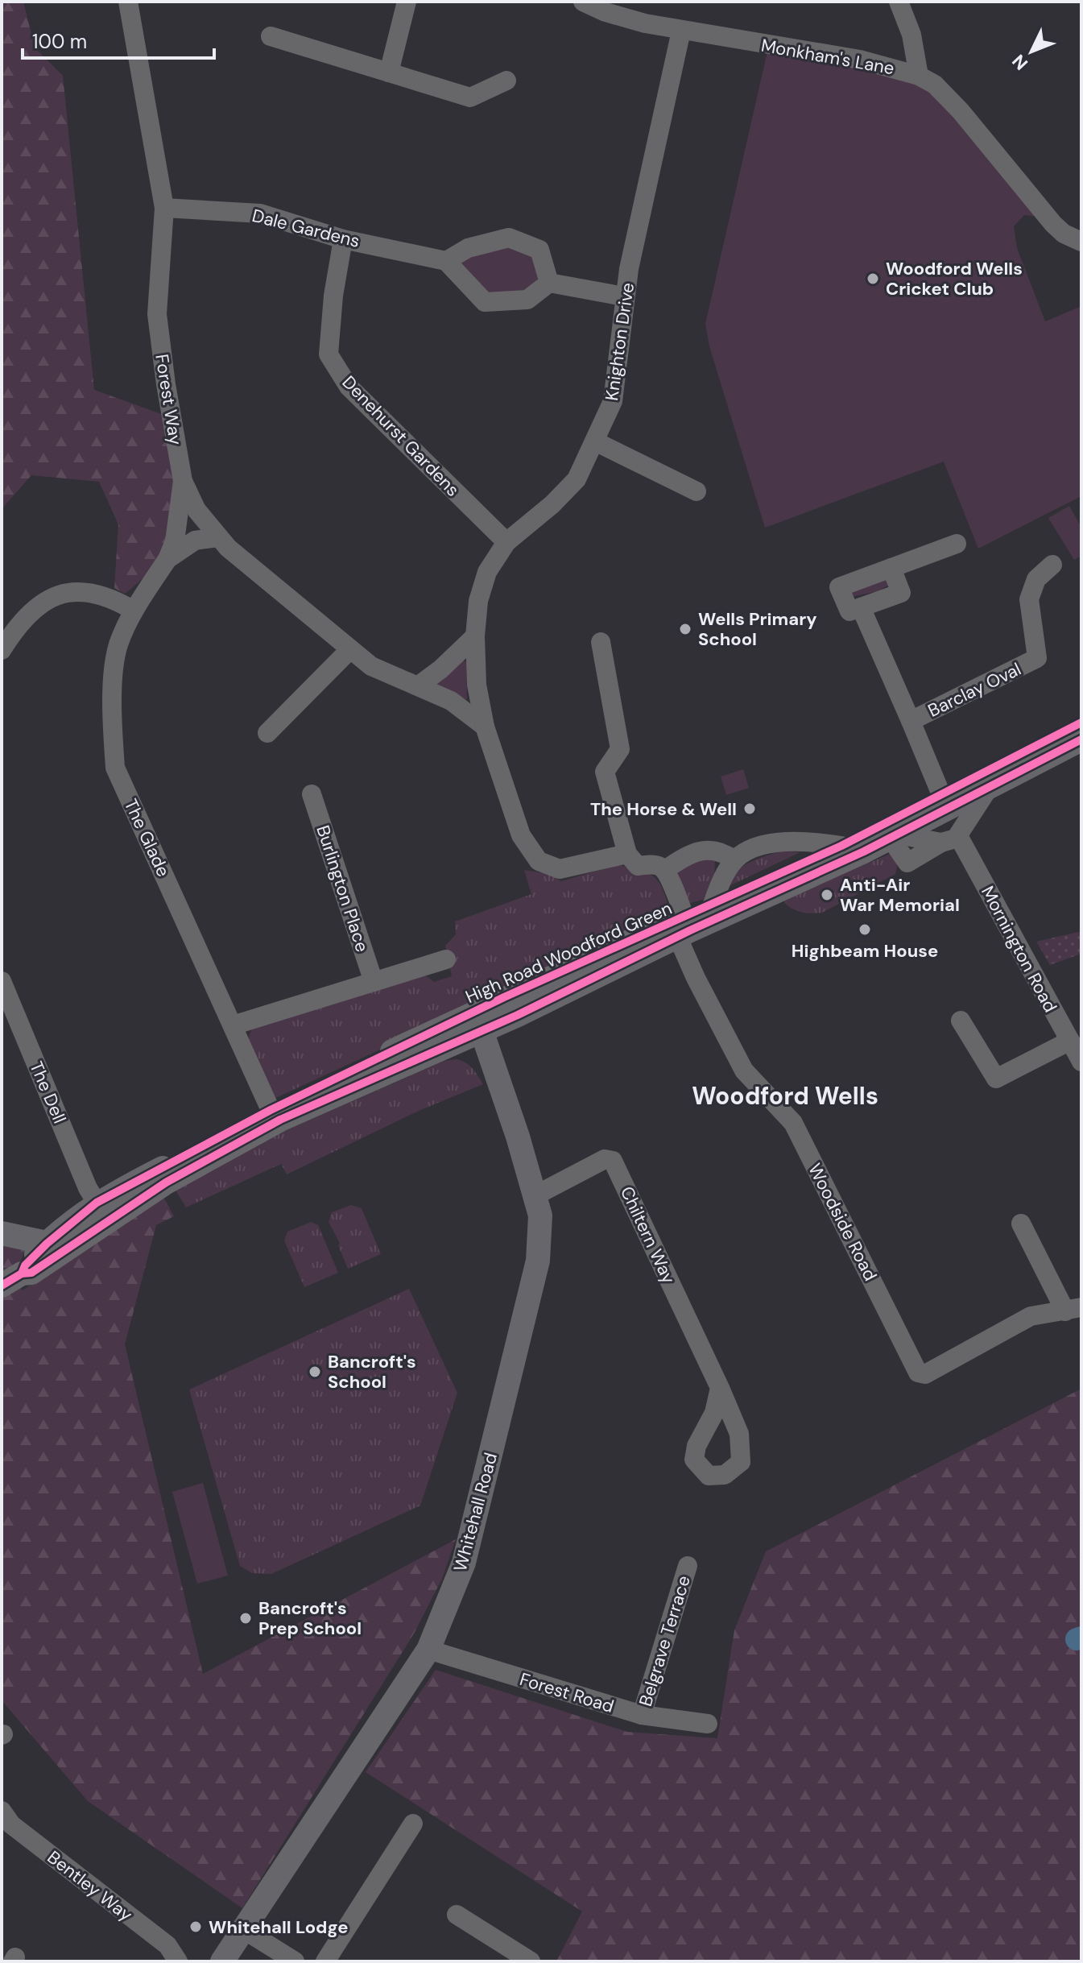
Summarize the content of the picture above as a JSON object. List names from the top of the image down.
{
  "streets": {
    "main road": ["High Road Woodford Green", "Whitehall Road"],
    "street": [
      "Monkham's Lane",
      "Dale Gardens",
      "Knighton Drive",
      "Forest Way",
      "Denehurst Gardens",
      "Barclay Oval",
      "The Glade",
      "Burlington Place",
      "Mornington Road",
      "The Dell",
      "Woodside Road",
      "Chiltern Way",
      "Belgrave Terrace",
      "Forest Road",
      "Bentley Way"
    ]
  },
  "crossings": [
    ["Monkham's Lane", "Knighton Drive"],
    ["Dale Gardens", "Forest Way"],
    ["Dale Gardens", "Denehurst Gardens"],
    ["Knighton Drive", "Forest Way"],
    ["Knighton Drive", "Denehurst Gardens"],
    ["Forest Way", "The Glade"],
    ["Barclay Oval", "High Road Woodford Green"],
    ["The Glade", "High Road Woodford Green"],
    ["High Road Woodford Green", "The Dell"],
    ["High Road Woodford Green", "Woodside Road"],
    ["High Road Woodford Green", "Whitehall Road"],
    ["Chiltern Way", "Whitehall Road"],
    ["Whitehall Road", "Forest Road"],
    ["Belgrave Terrace", "Forest Road"]
  ],
  "districts": ["Woodford Wells"],
  "places": [
    "Woodford Wells Cricket Club",
    "Wells Primary School",
    "The Horse & Well",
    "Anti-Air War Memorial",
    "Highbeam House",
    "Bancroft's School",
    "Bancroft's Prep School",
    "Whitehall Lodge"
  ],
  "scale_bar": "100 m",
  "north": "bottom left"
}
